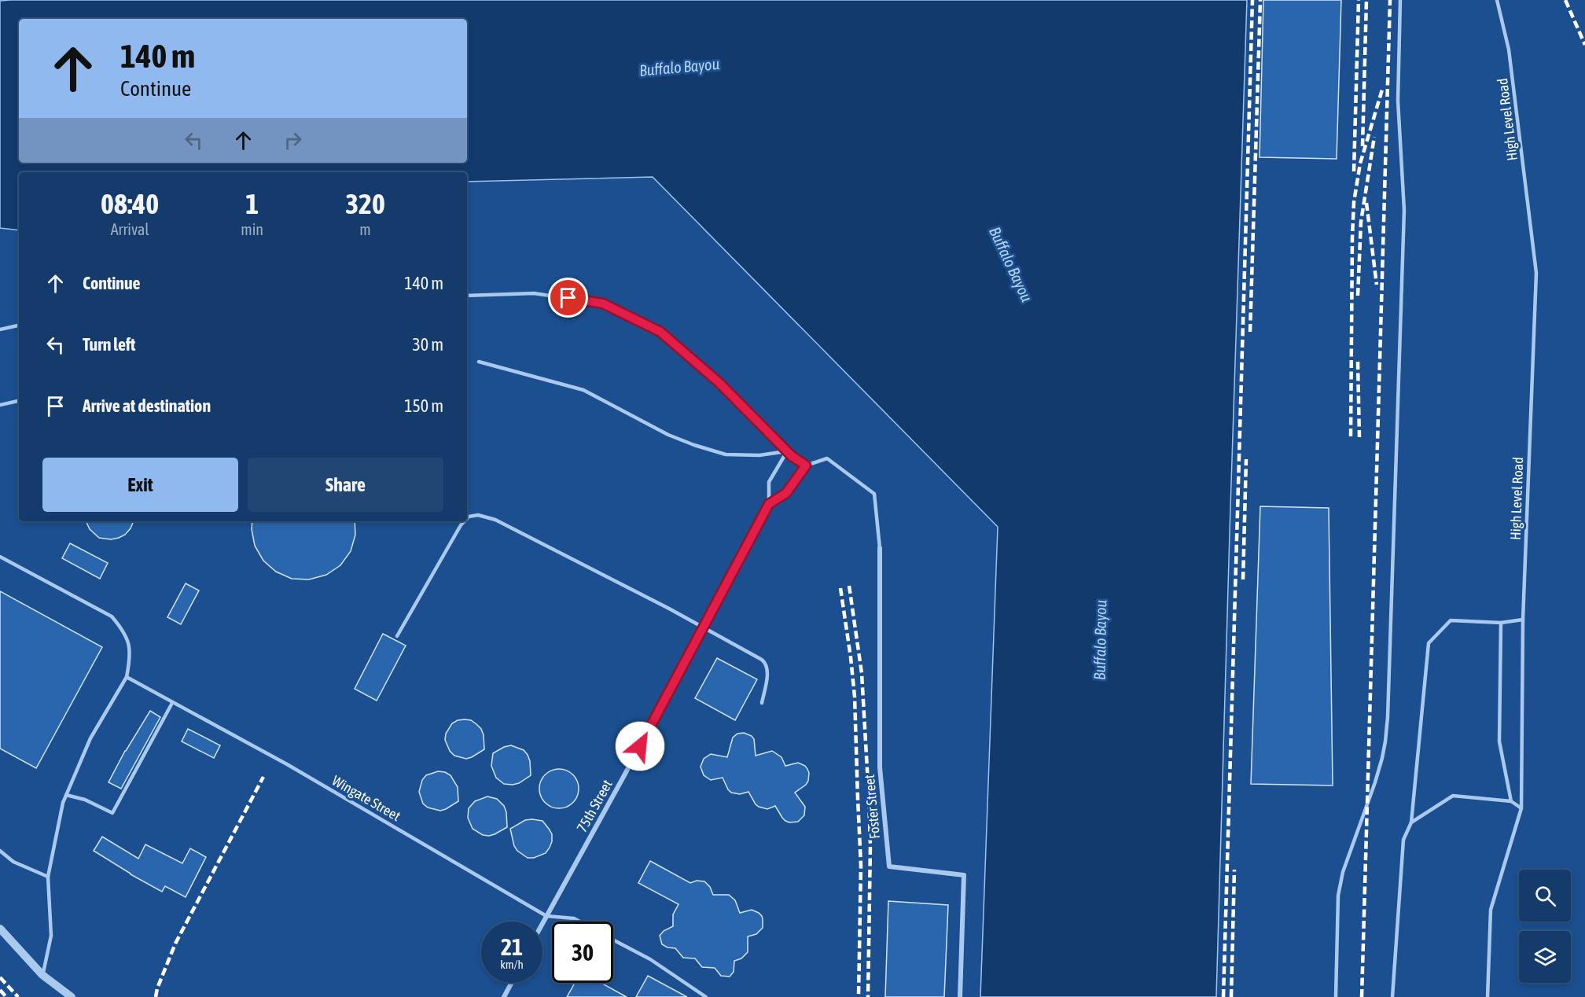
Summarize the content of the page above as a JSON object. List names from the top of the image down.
{
  "streets": {
    "street": ["75th Street", "Foster Street"],
    "lane": ["High Level Road", "Wingate Street"]
  },
  "crossings": [
    ["Wingate Street", "75th Street"]
  ],
  "water": ["Buffalo Bayou"],
  "page": {
    "turn": ["140 m", "Continue"],
    "eta": [
      "08:40",
      "Arrival",
      "1",
      "min",
      "320",
      "m"
    ],
    "list": [
      {
        "name": "Continue",
        "value": "140 m"
      },
      {
        "name": "Turn left",
        "value": "30 m"
      },
      {
        "name": "Arrive at destination",
        "value": "150 m"
      }
    ],
    "buttons": ["Exit", "Share"],
    "speed": "21 km/h",
    "limit": "30"
  }
}
